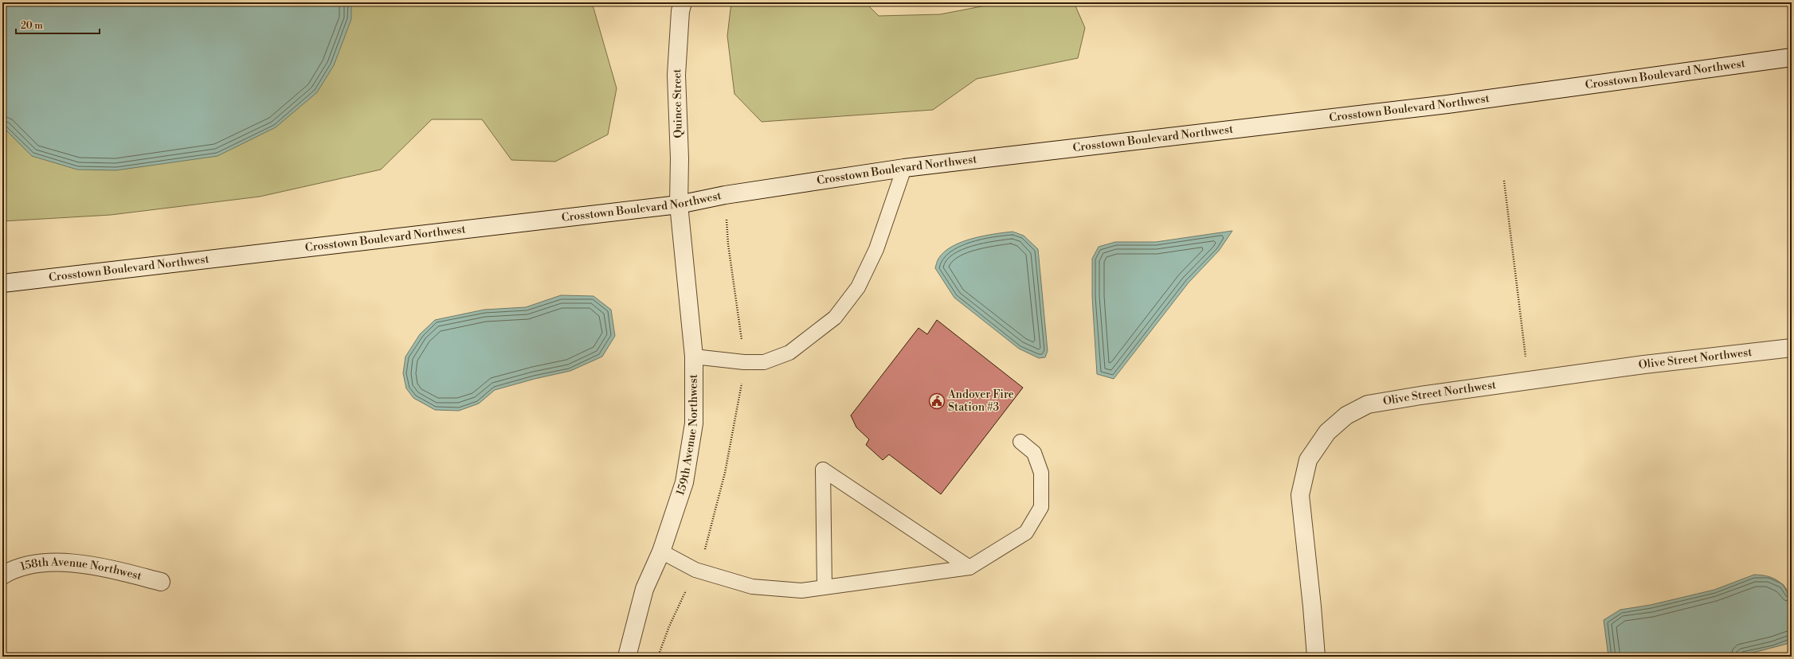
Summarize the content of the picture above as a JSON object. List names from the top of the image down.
{
  "streets": {
    "street": [
      "Crosstown Boulevard Northwest",
      "Quince Street",
      "Olive Street Northwest",
      "159th Avenue Northwest",
      "158th Avenue Northwest"
    ]
  },
  "crossings": [
    ["Crosstown Boulevard Northwest", "Quince Street"],
    ["Crosstown Boulevard Northwest", "159th Avenue Northwest"],
    ["Quince Street", "159th Avenue Northwest"]
  ],
  "places": {
    "public building": ["Andover Fire Station #3"]
  },
  "scale_bar": "20 m"
}
